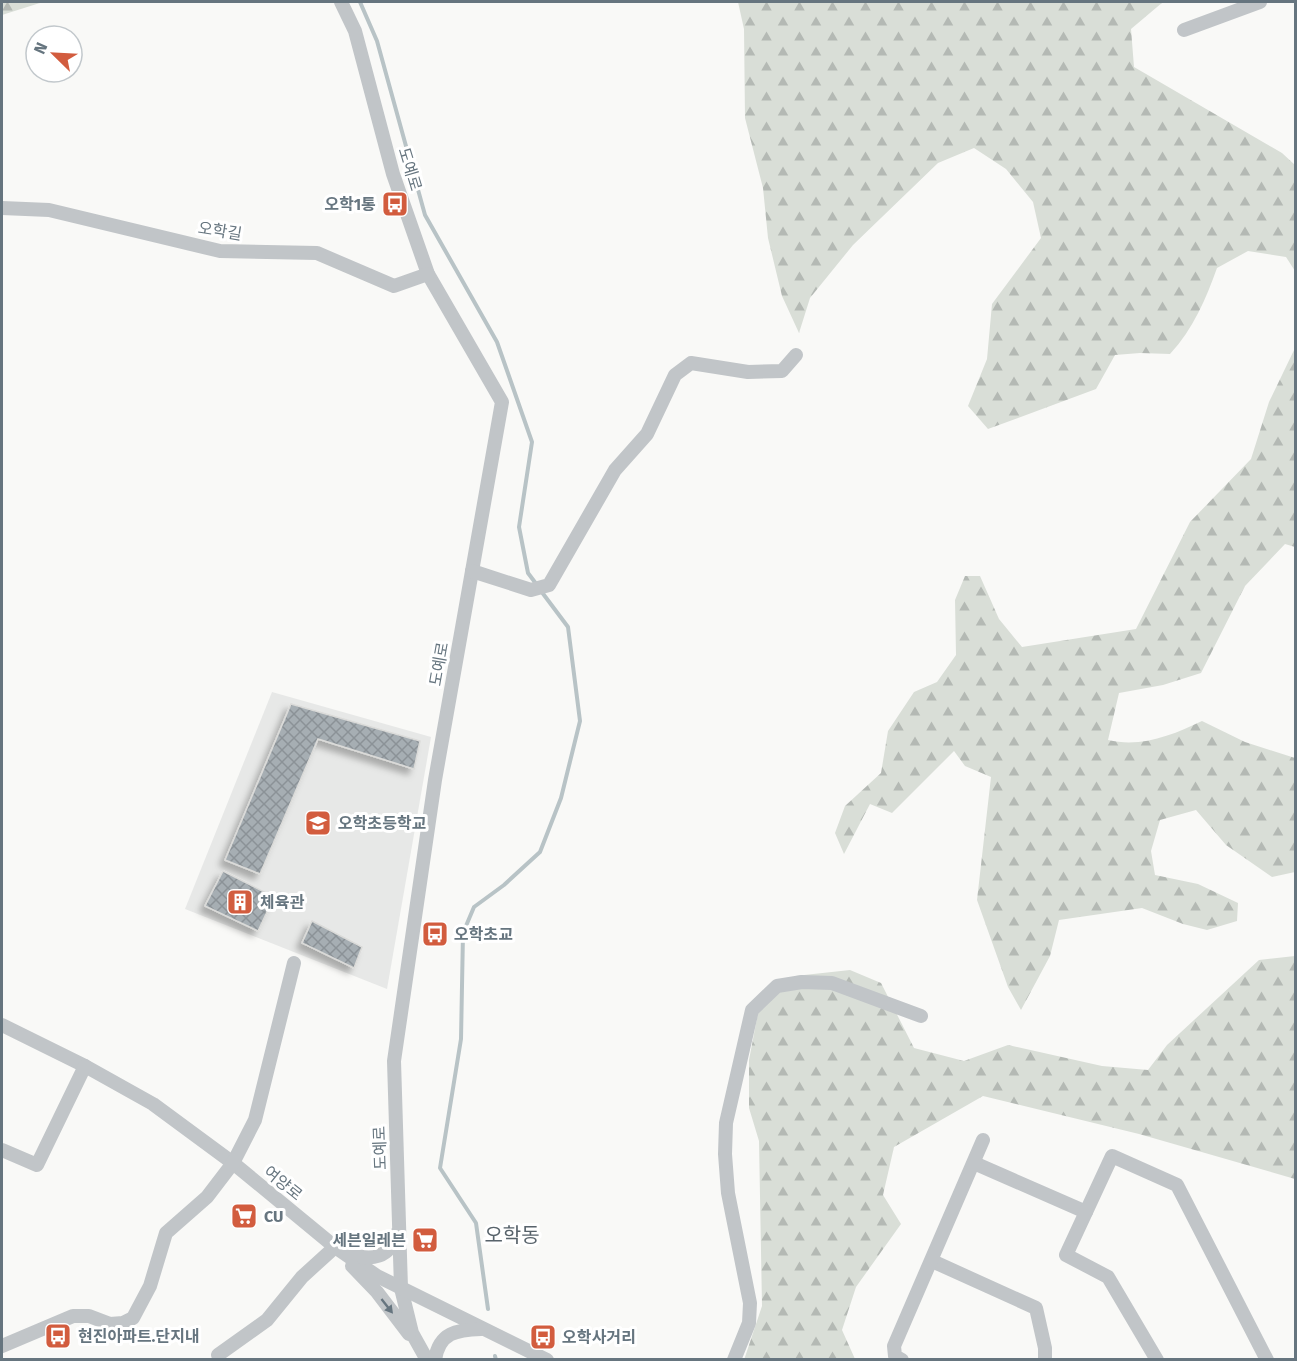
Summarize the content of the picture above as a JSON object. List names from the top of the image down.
{
  "streets": {
    "street": ["도예로", "오학길", "여양로"]
  },
  "crossings": [
    ["도예로", "오학길"],
    ["도예로", "여양로"]
  ],
  "districts": ["오학동"],
  "places": {
    "bus stop": [
      "오학1통",
      "오학초교",
      "현진아파트.단지내",
      "오학사거리"
    ],
    "school or university": ["오학초등학교"],
    "building": ["체육관"],
    "supermarket": ["CU", "세븐일레븐"]
  },
  "north": "top left"
}
